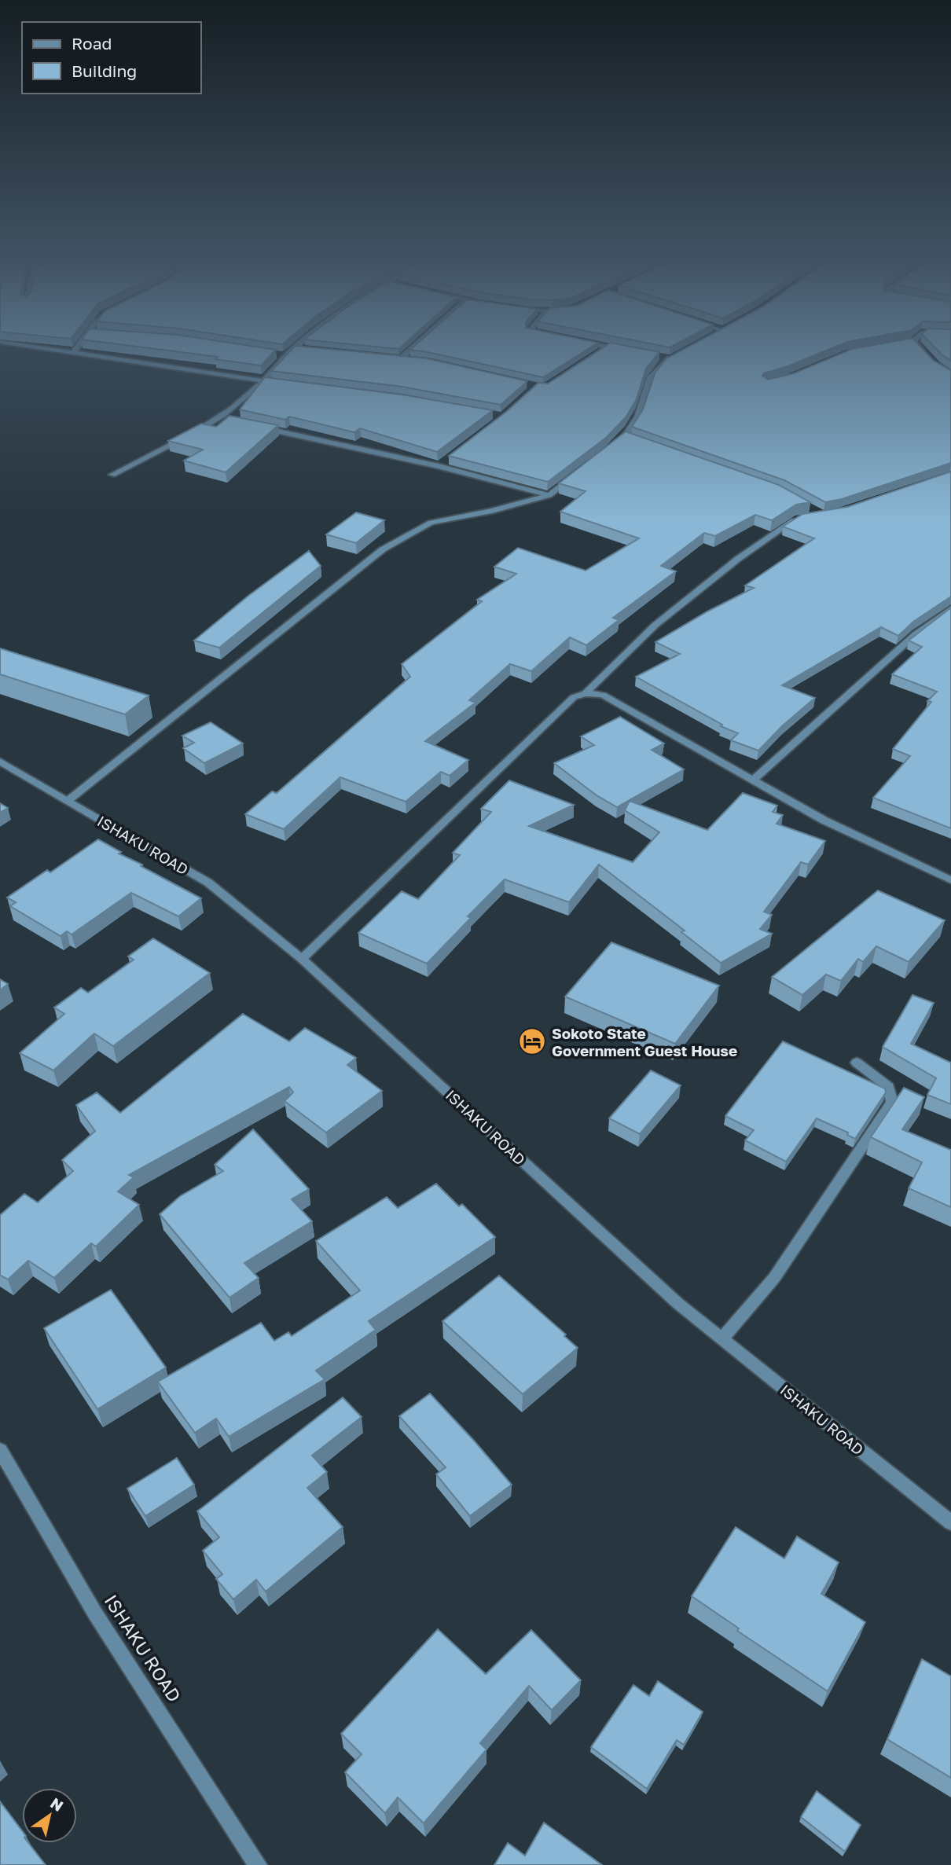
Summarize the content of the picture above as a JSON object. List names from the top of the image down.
{
  "streets": {
    "street": ["ISHAKU ROAD"]
  },
  "places": {
    "hotel": ["Sokoto State Government Guest House"]
  },
  "legend": ["Road", "Building"],
  "north": "top right"
}
